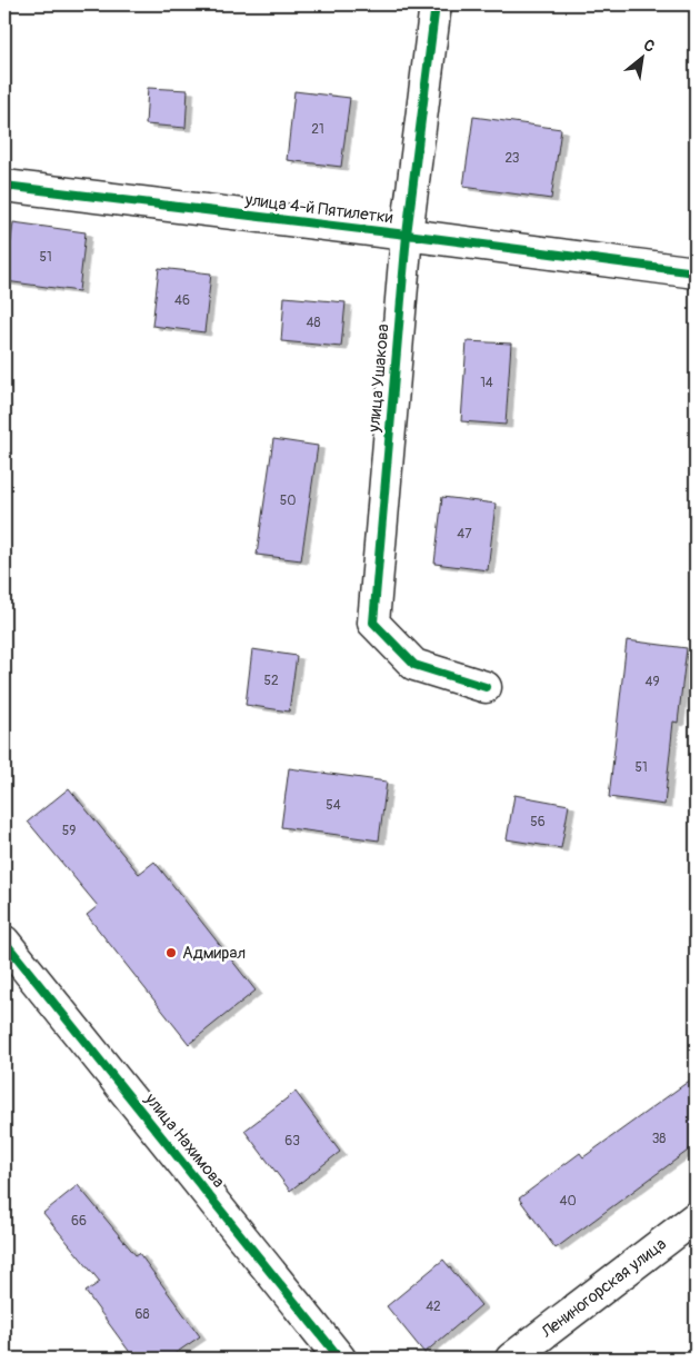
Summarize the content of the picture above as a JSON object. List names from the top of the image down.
{
  "streets": {
    "street": [
      "улица 4-й Пятилетки",
      "улица Ушакова",
      "улица Нахимова",
      "Лениногорская улица"
    ]
  },
  "crossings": [
    ["улица 4-й Пятилетки", "улица Ушакова"]
  ],
  "places": ["Адмирал"],
  "house_numbers": [
    "21",
    "23",
    "51",
    "46",
    "48",
    "14",
    "50",
    "47",
    "52",
    "49",
    "51",
    "54",
    "56",
    "59",
    "38",
    "63",
    "40",
    "66",
    "42",
    "68"
  ],
  "north": "top right"
}
